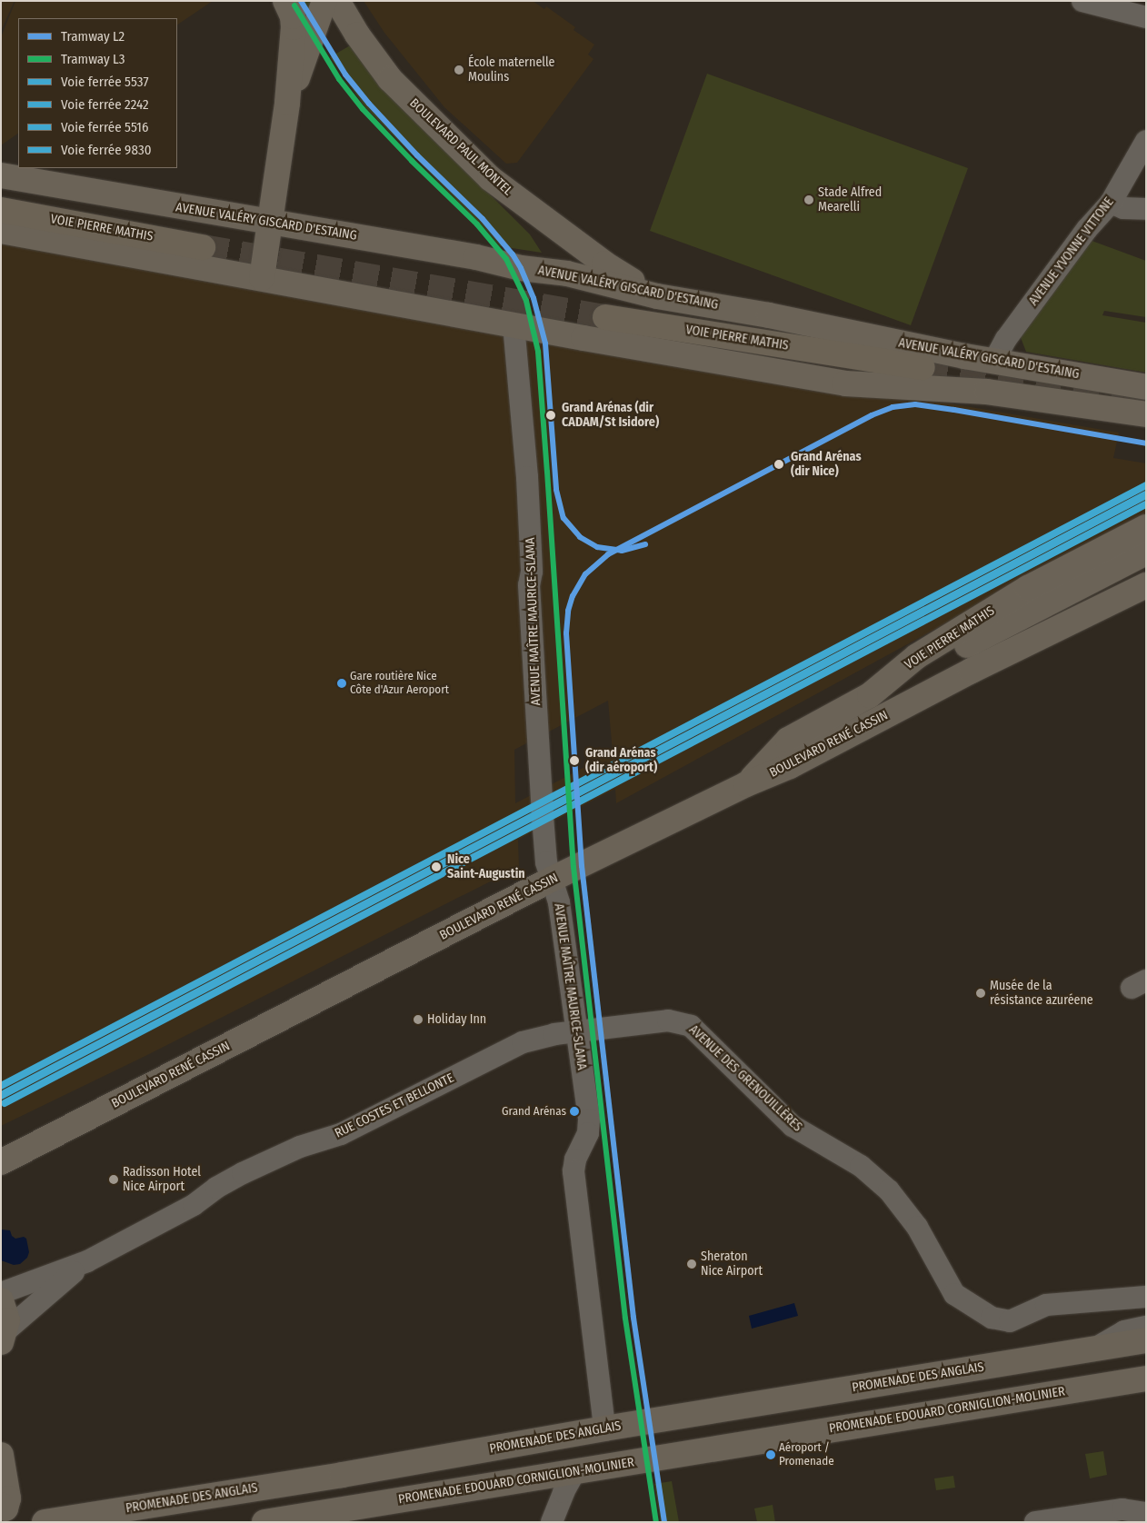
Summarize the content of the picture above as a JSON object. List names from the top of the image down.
{
  "streets": {
    "highway": ["VOIE PIERRE MATHIS"],
    "main road": [
      "BOULEVARD PAUL MONTEL",
      "AVENUE VALÉRY GISCARD D'ESTAING",
      "BOULEVARD RENÉ CASSIN",
      "PROMENADE DES ANGLAIS",
      "PROMENADE EDOUARD CORNIGLION-MOLINIER"
    ],
    "street": [
      "AVENUE YVONNE VITTONE",
      "AVENUE MAÎTRE MAURICE-SLAMA",
      "AVENUE DES GRENOUILLÈRES",
      "RUE COSTES ET BELLONTE"
    ]
  },
  "crossings": [
    ["BOULEVARD PAUL MONTEL", "AVENUE VALÉRY GISCARD D'ESTAING"],
    ["AVENUE VALÉRY GISCARD D'ESTAING", "AVENUE YVONNE VITTONE"],
    ["VOIE PIERRE MATHIS", "BOULEVARD RENÉ CASSIN"],
    ["AVENUE MAÎTRE MAURICE-SLAMA", "BOULEVARD RENÉ CASSIN"],
    ["AVENUE MAÎTRE MAURICE-SLAMA", "RUE COSTES ET BELLONTE"],
    ["AVENUE MAÎTRE MAURICE-SLAMA", "PROMENADE DES ANGLAIS"],
    ["AVENUE DES GRENOUILLÈRES", "RUE COSTES ET BELLONTE"]
  ],
  "places": [
    "École maternelle Moulins",
    "Stade Alfred Mearelli",
    "Grand Arénas (dir CADAM/St Isidore)",
    "Grand Arénas (dir Nice)",
    "Gare routière Nice Côte d'Azur Aeroport",
    "Grand Arénas (dir aéroport)",
    "Nice Saint-Augustin",
    "Musée de la résistance azuréene",
    "Holiday Inn",
    "Grand Arénas",
    "Radisson Hotel Nice Airport",
    "Sheraton Nice Airport",
    "Aéroport / Promenade"
  ],
  "lines": [
    "tram line L2",
    "tram line L3",
    "rail line 5537",
    "rail line 9830",
    "rail line 2242",
    "rail line 5516"
  ],
  "legend": [
    "Tramway L2",
    "Tramway L3",
    "Voie ferrée 5537",
    "Voie ferrée 2242",
    "Voie ferrée 5516",
    "Voie ferrée 9830"
  ]
}
